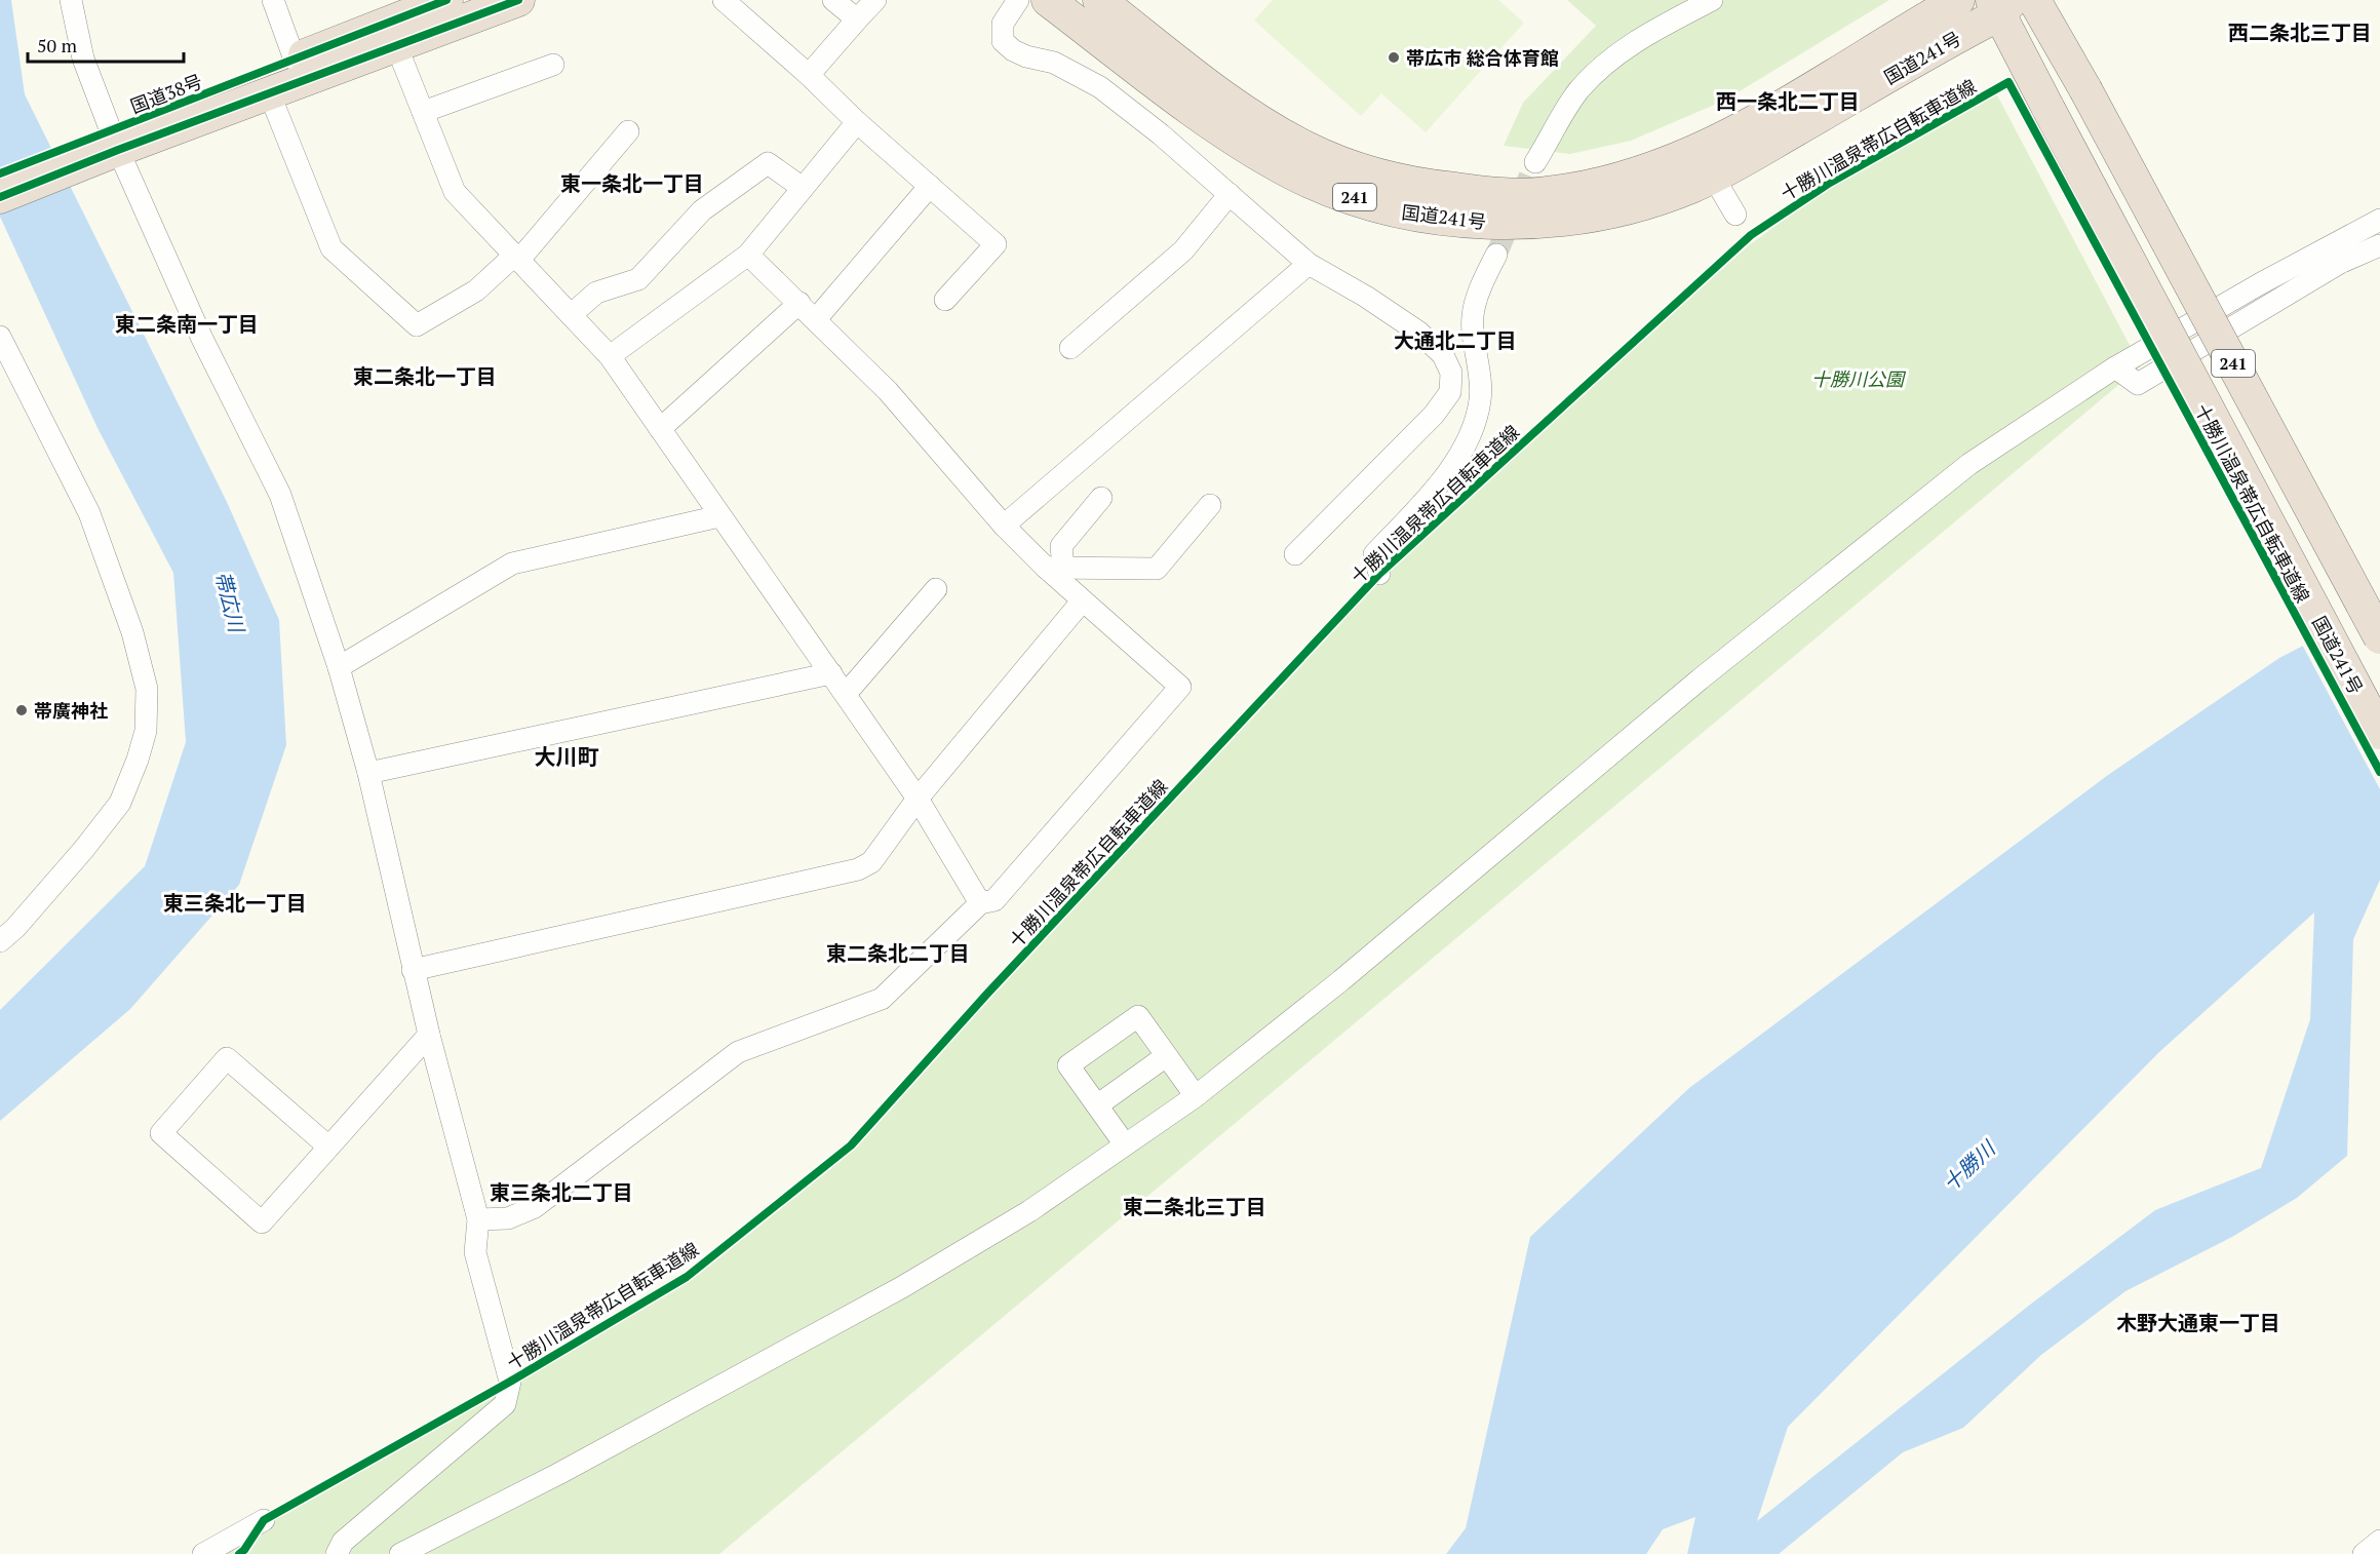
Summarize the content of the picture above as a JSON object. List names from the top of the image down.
{
  "streets": {
    "highway": ["国道241号", "国道38号", "241"],
    "cycle path": ["十勝川温泉帯広自転車道線"]
  },
  "districts": [
    "西二条北三丁目",
    "西一条北二丁目",
    "東一条北一丁目",
    "東二条南一丁目",
    "大通北二丁目",
    "東二条北一丁目",
    "大川町",
    "東三条北一丁目",
    "東二条北二丁目",
    "東三条北二丁目",
    "東二条北三丁目",
    "木野大通東一丁目"
  ],
  "water": ["帯広川", "十勝川"],
  "parks": ["十勝川公園"],
  "places": ["帯広市 総合体育館", "帯廣神社"],
  "scale_bar": "50 m"
}
